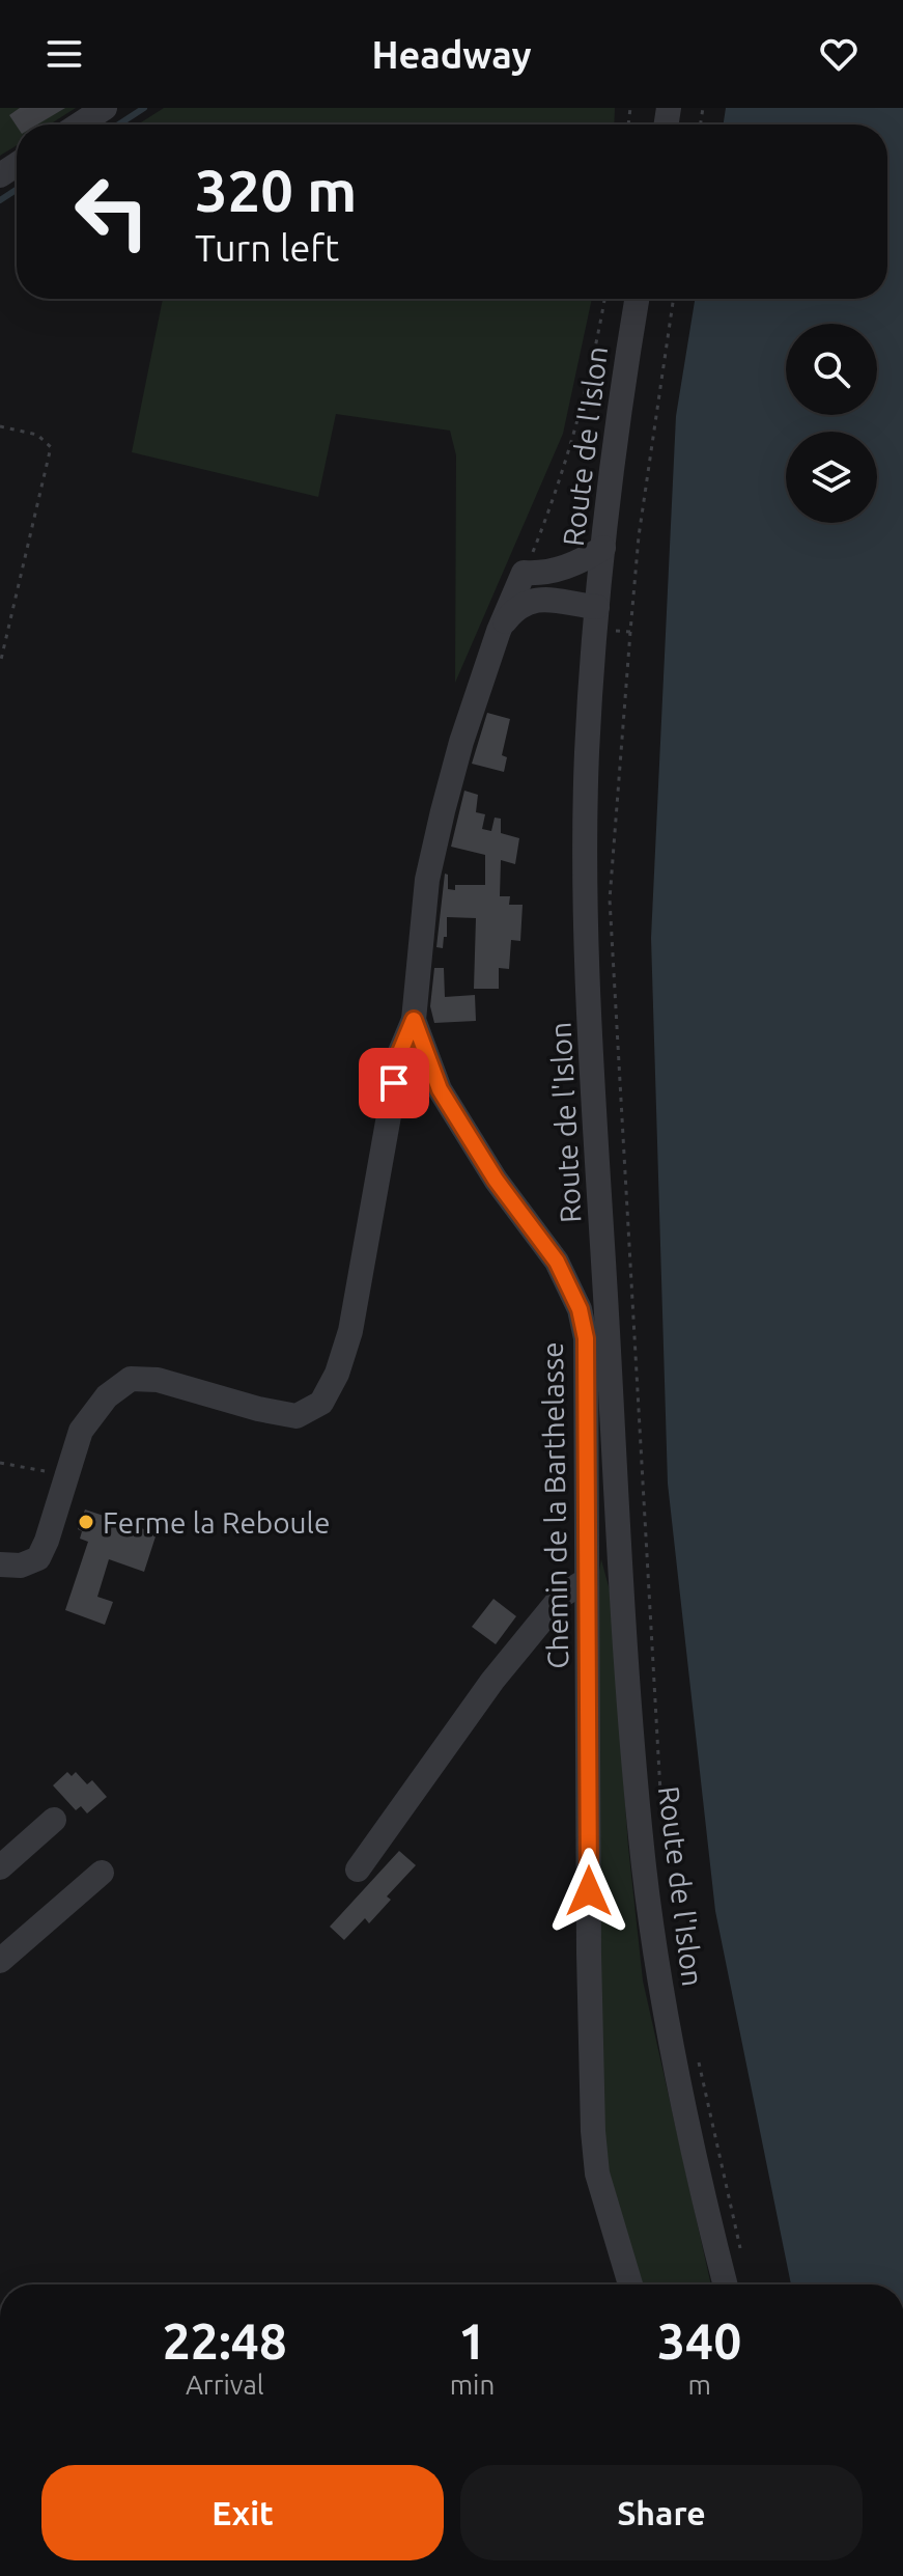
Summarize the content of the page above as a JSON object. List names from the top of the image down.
{
  "streets": {
    "street": ["Route de l'Islon", "Chemin de la Barthelasse"]
  },
  "places": ["Ferme la Reboule"],
  "page": {
    "header": "Headway",
    "turn": ["320 m", "Turn left"],
    "eta": [
      "22:48",
      "Arrival",
      "1",
      "min",
      "340",
      "m"
    ],
    "buttons": ["Exit", "Share"]
  }
}
